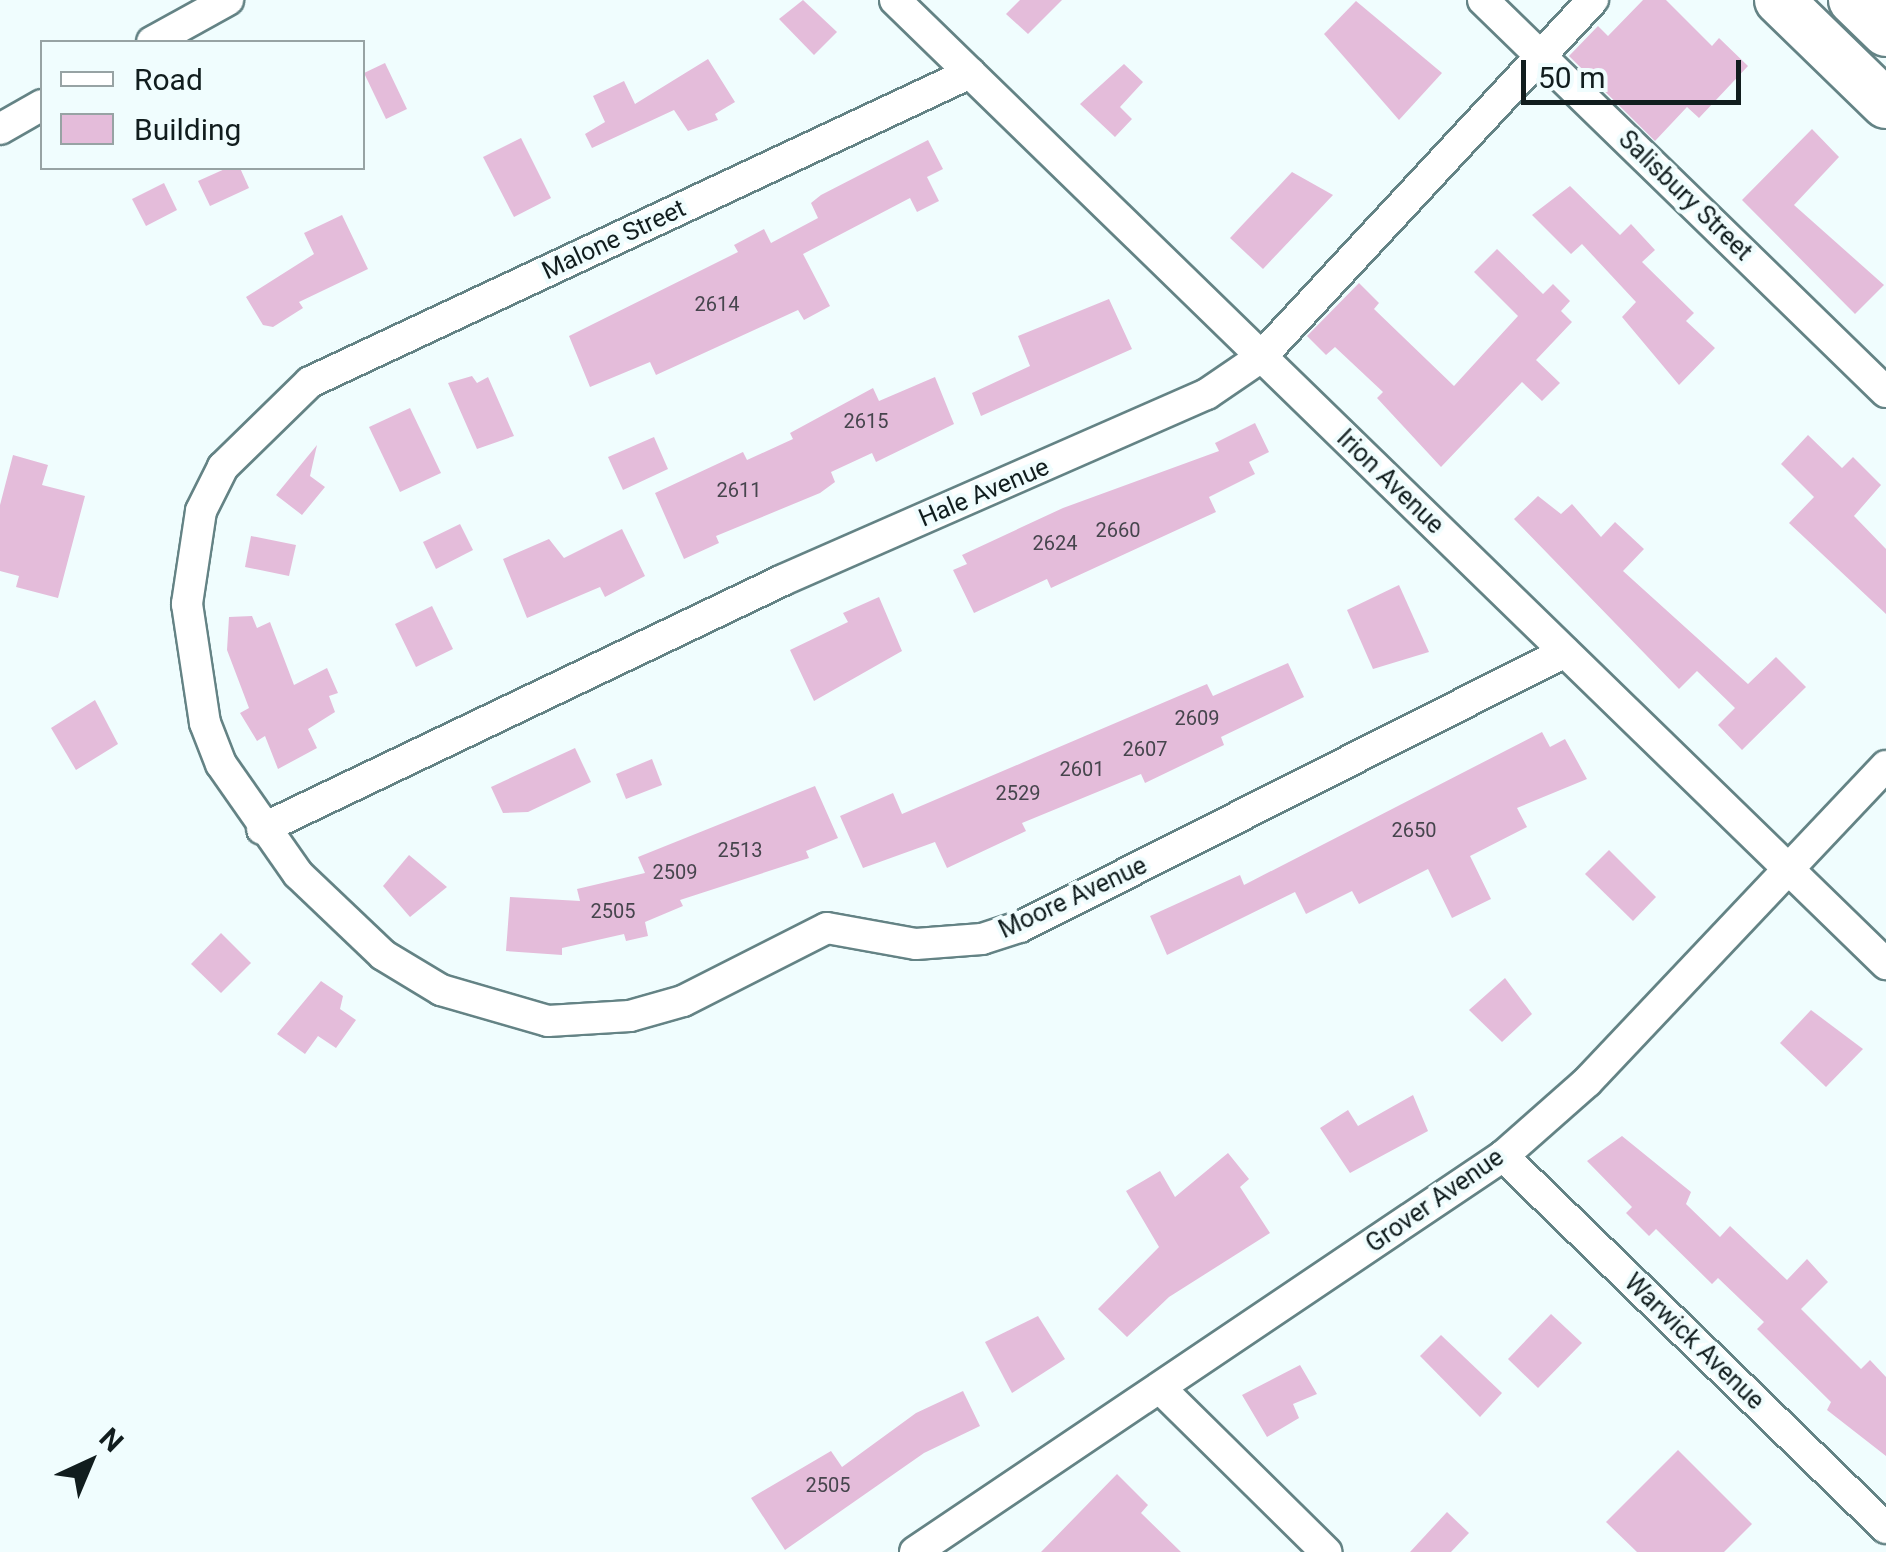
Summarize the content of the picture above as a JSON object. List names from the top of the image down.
{
  "streets": {
    "street": [
      "Salisbury Street",
      "Malone Street",
      "Irion Avenue",
      "Hale Avenue",
      "Moore Avenue",
      "Grover Avenue",
      "Warwick Avenue"
    ]
  },
  "crossings": [
    ["Salisbury Street", "Hale Avenue"],
    ["Malone Street", "Irion Avenue"],
    ["Malone Street", "Hale Avenue"],
    ["Malone Street", "Moore Avenue"],
    ["Irion Avenue", "Hale Avenue"],
    ["Irion Avenue", "Moore Avenue"],
    ["Irion Avenue", "Grover Avenue"],
    ["Hale Avenue", "Moore Avenue"],
    ["Grover Avenue", "Warwick Avenue"]
  ],
  "house_numbers": [
    "2614",
    "2615",
    "2611",
    "2660",
    "2624",
    "2609",
    "2607",
    "2601",
    "2529",
    "2650",
    "2513",
    "2509",
    "2505",
    "2505"
  ],
  "legend": ["Road", "Building"],
  "scale_bar": "50 m",
  "north": "top right"
}
